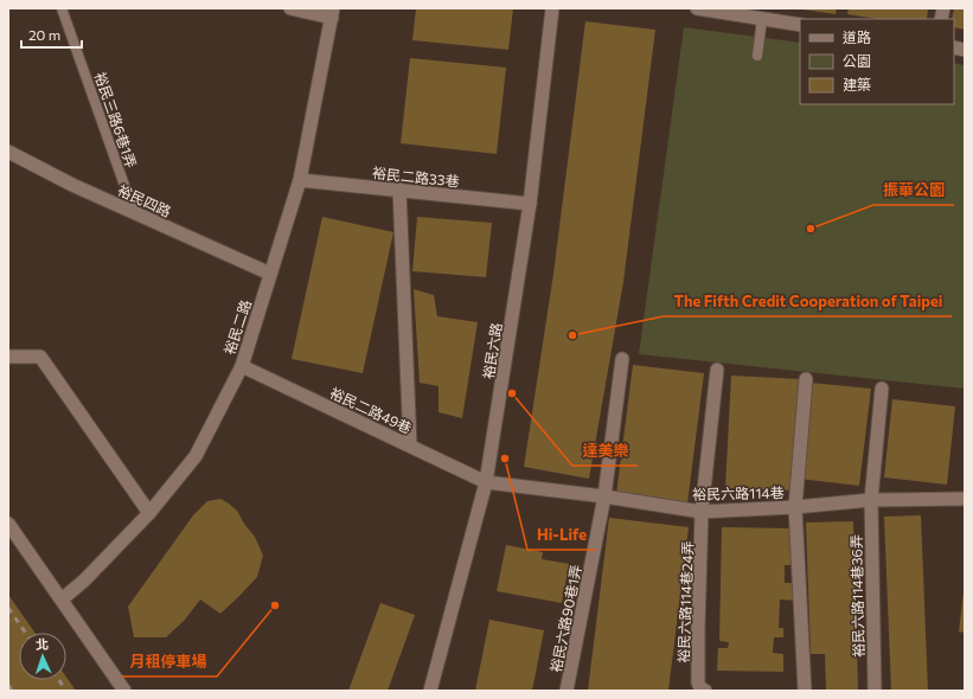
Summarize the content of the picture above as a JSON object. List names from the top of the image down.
{
  "streets": {
    "street": [
      "裕民二路33巷",
      "裕民四路",
      "裕民二路",
      "裕民六路",
      "裕民二路49巷",
      "裕民六路114巷",
      "裕民六路114巷36弄",
      "裕民六路114巷24弄",
      "裕民六路90巷1弄"
    ],
    "lane": ["裕民三路6巷1弄"]
  },
  "crossings": [
    ["裕民三路6巷1弄", "裕民四路"],
    ["裕民二路33巷", "裕民二路"],
    ["裕民二路33巷", "裕民六路"],
    ["裕民四路", "裕民二路"],
    ["裕民二路", "裕民二路49巷"],
    ["裕民六路", "裕民二路49巷"],
    ["裕民六路", "裕民六路114巷"],
    ["裕民二路49巷", "裕民六路114巷"],
    ["裕民六路114巷", "裕民六路114巷36弄"],
    ["裕民六路114巷", "裕民六路114巷24弄"],
    ["裕民六路114巷", "裕民六路90巷1弄"]
  ],
  "places": [
    "振華公園",
    "The Fifth Credit Cooperation of Taipei",
    "達美樂",
    "Hi-Life",
    "月租停車場"
  ],
  "legend": ["道路", "公園", "建築"],
  "scale_bar": "20 m",
  "north": "top"
}
